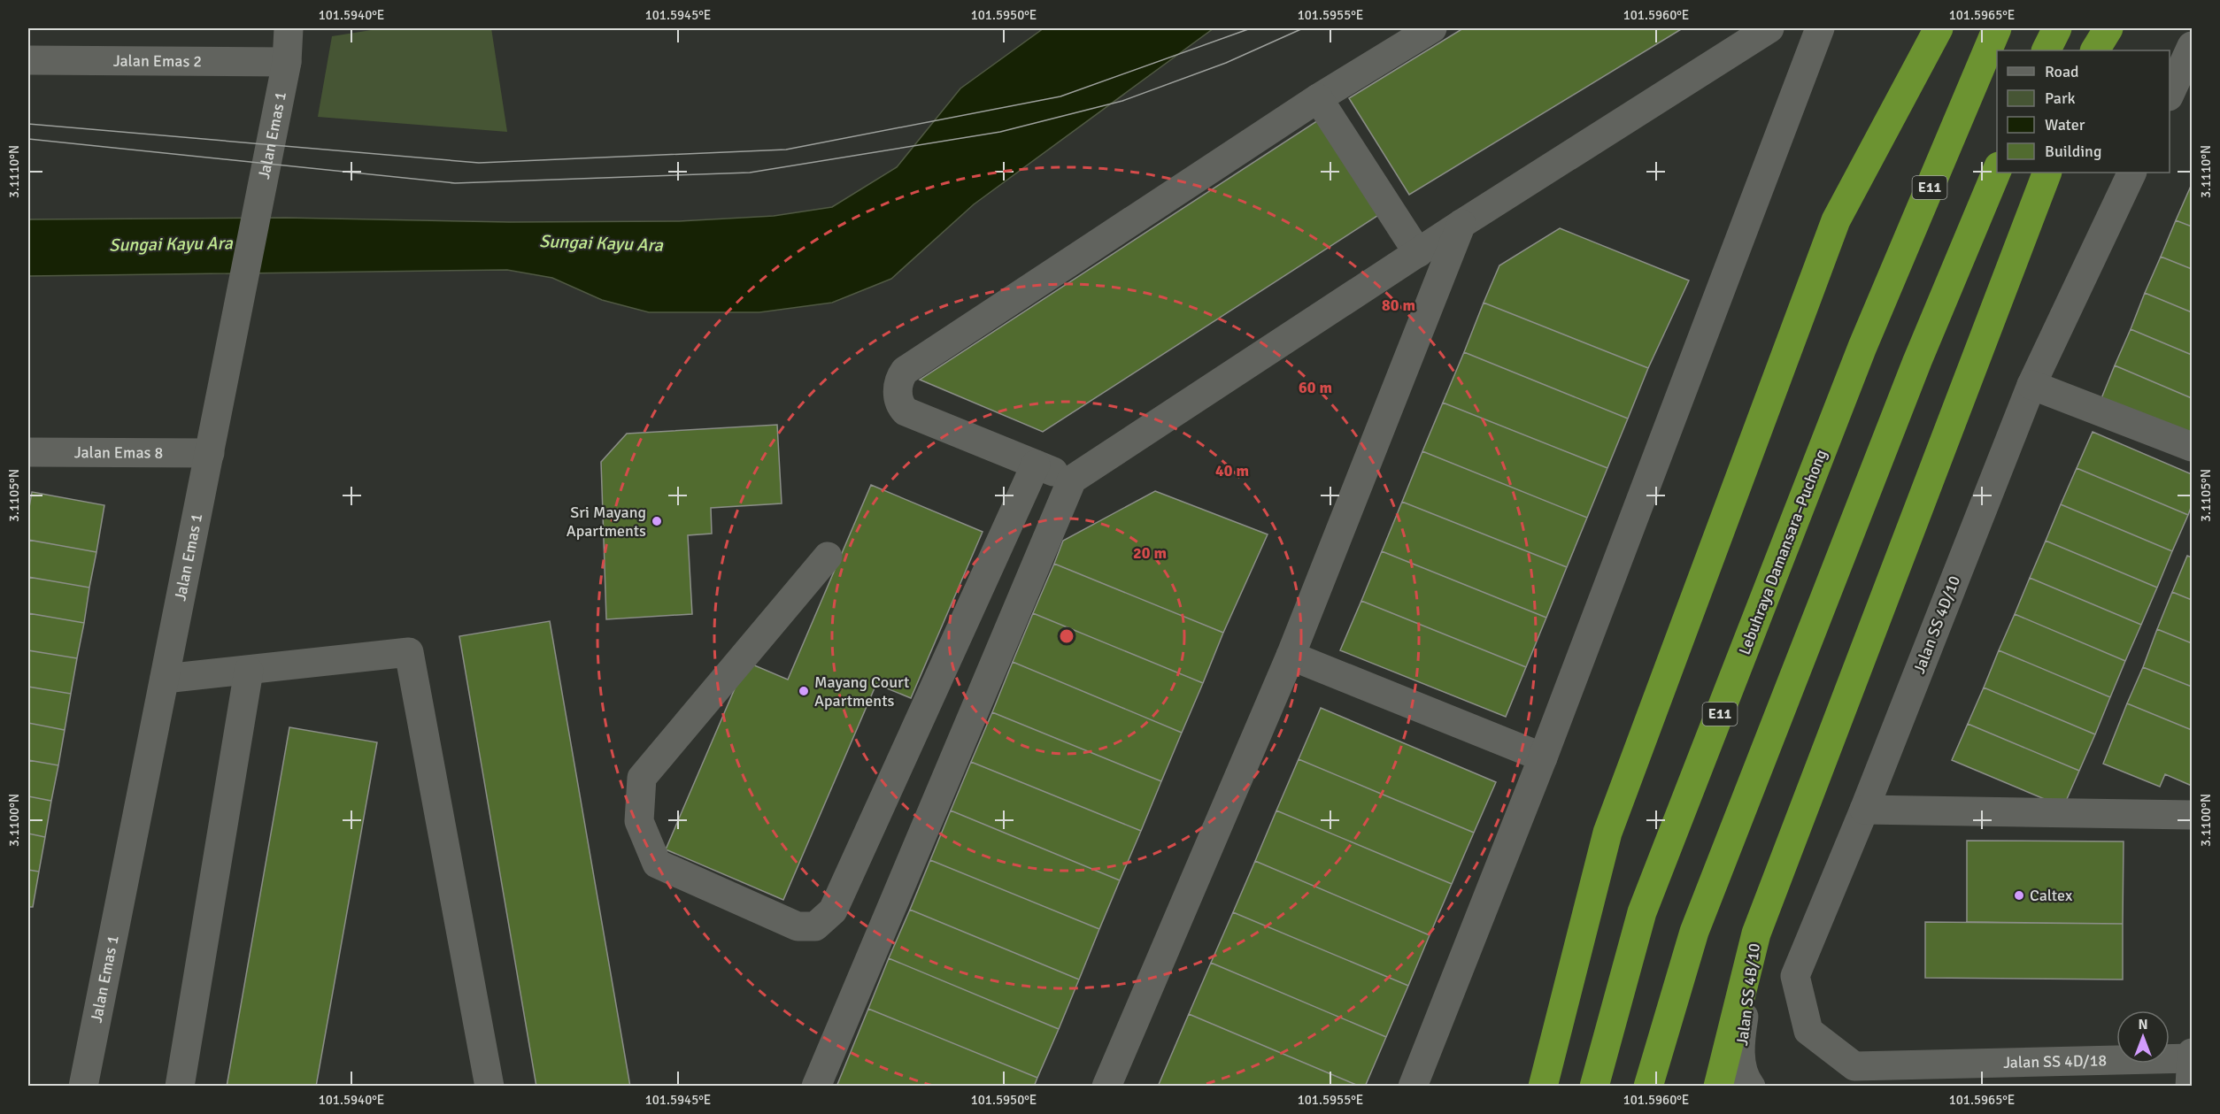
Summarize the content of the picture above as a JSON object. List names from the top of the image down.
{
  "streets": {
    "highway": ["E11", "Lebuhraya Damansara–Puchong"],
    "street": [
      "Jalan Emas 2",
      "Jalan Emas 1",
      "Jalan Emas 8",
      "Jalan SS 4D/10",
      "Jalan SS 4B/10",
      "Jalan SS 4D/18"
    ]
  },
  "crossings": [
    ["Jalan Emas 2", "Jalan Emas 1"],
    ["Jalan Emas 1", "Jalan Emas 8"],
    ["Jalan SS 4D/10", "Jalan SS 4D/18"]
  ],
  "water": ["Sungai Kayu Ara"],
  "places": ["Sri Mayang Apartments", "Mayang Court Apartments", "Caltex"],
  "legend": [
    "Road",
    "Park",
    "Water",
    "Building"
  ],
  "north": "top",
  "coordinates": [
    "101.5940°E",
    "101.5945°E",
    "101.5950°E",
    "101.5955°E",
    "101.5960°E",
    "101.5965°E",
    "3.1110°N",
    "3.1105°N",
    "3.1100°N"
  ],
  "rings": [
    "80 m",
    "60 m",
    "40 m",
    "20 m"
  ]
}
